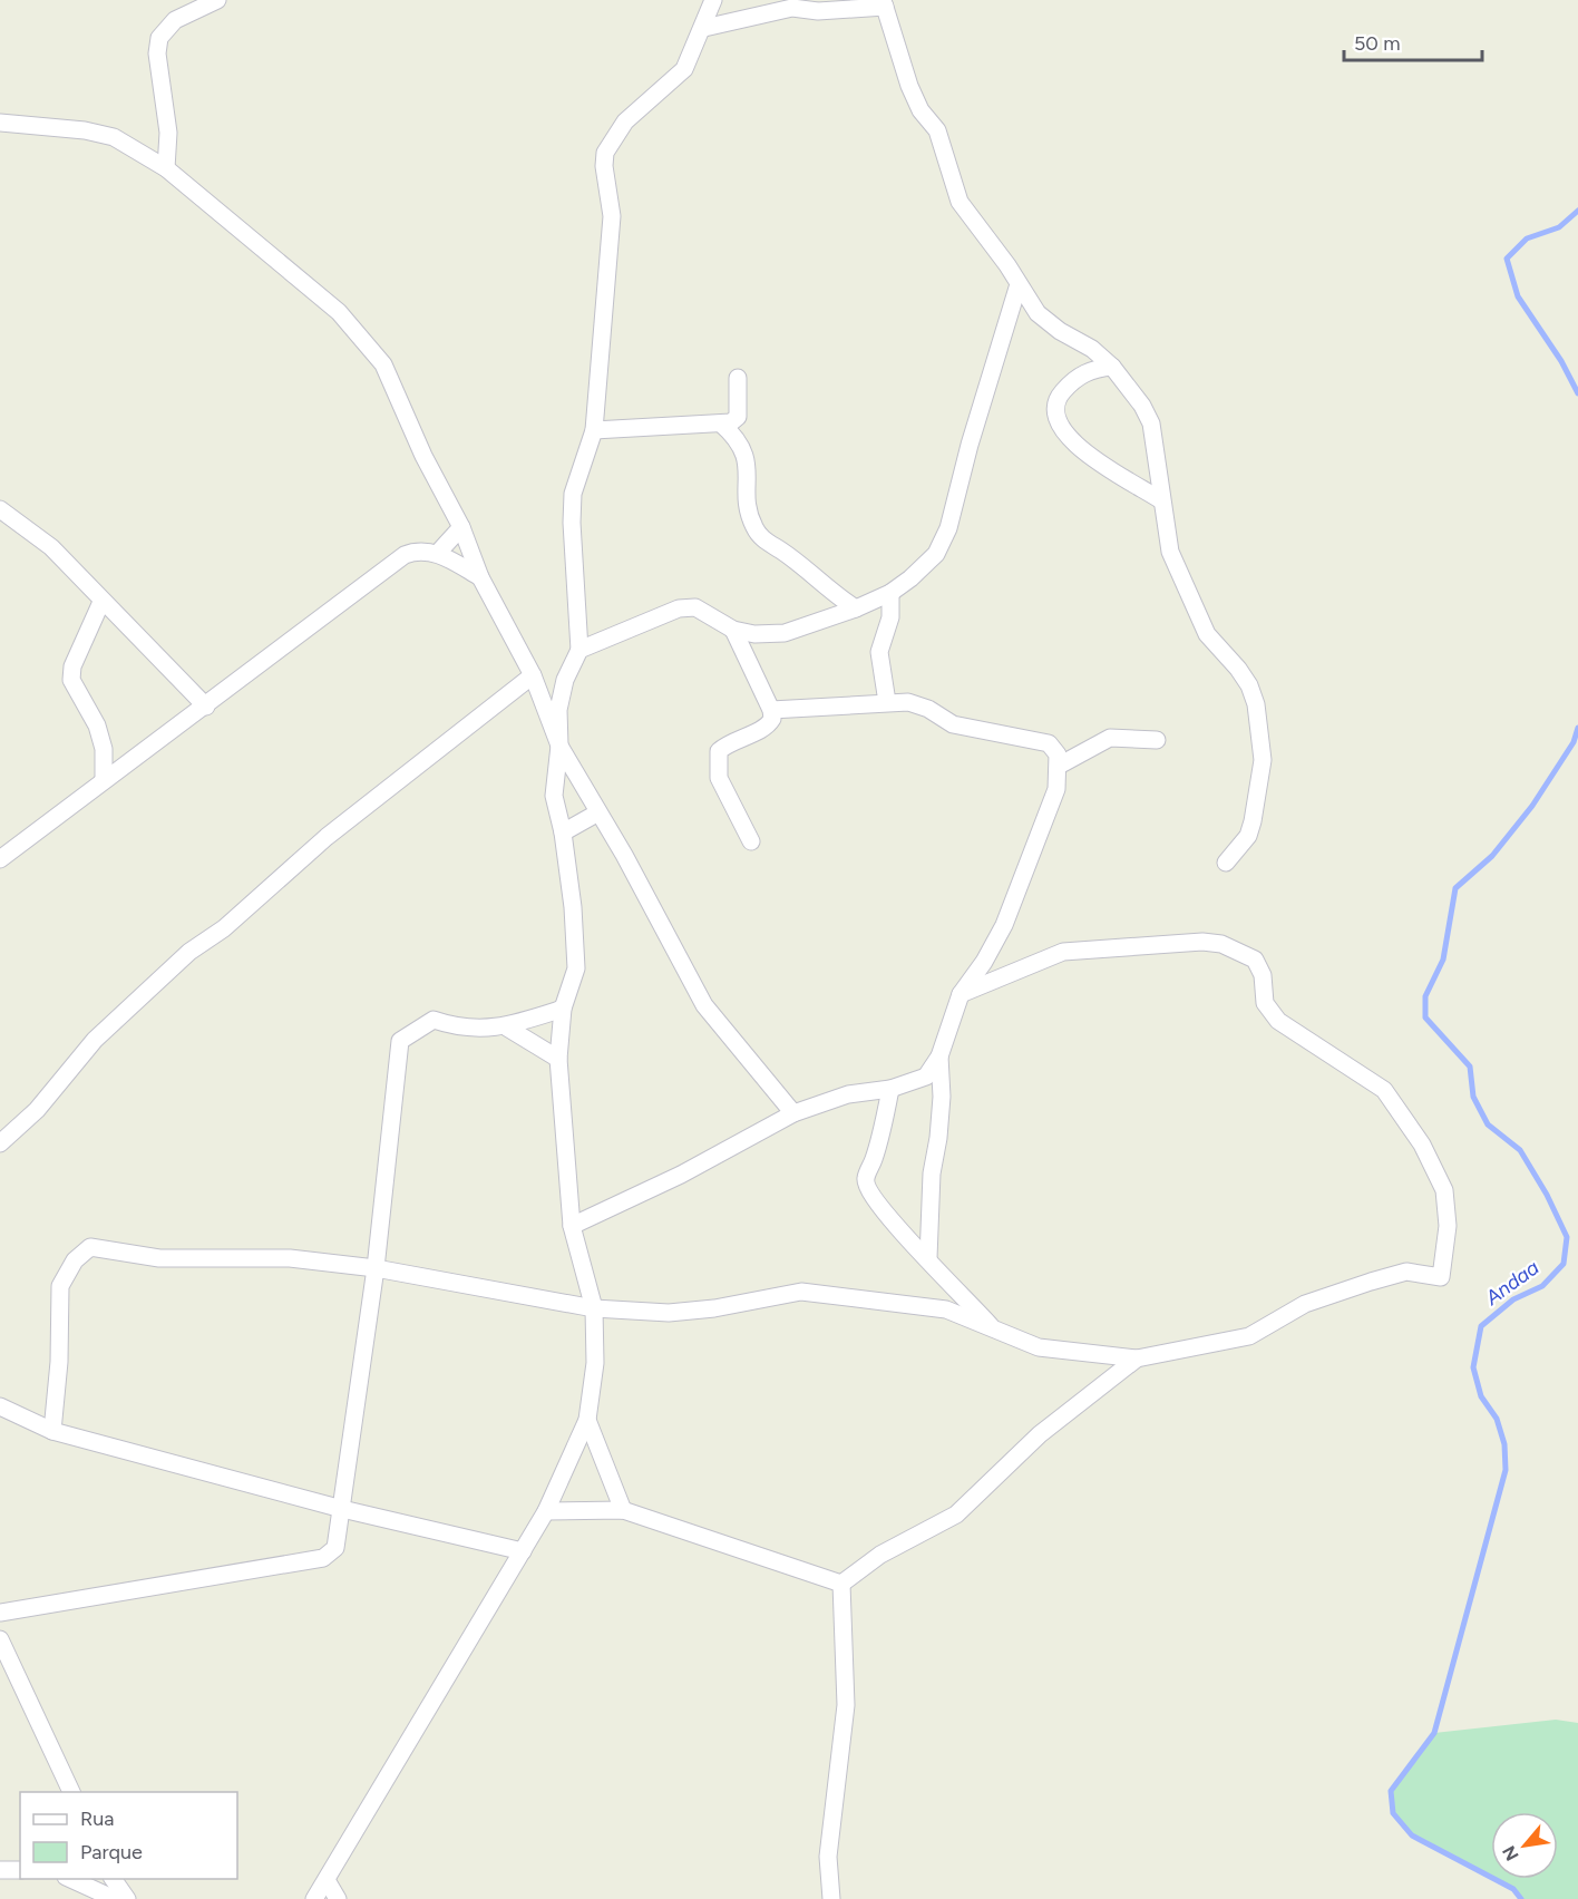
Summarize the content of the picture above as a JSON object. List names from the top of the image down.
{
  "water": ["Andaa"],
  "legend": ["Rua", "Parque"],
  "scale_bar": "50 m",
  "north": "bottom left"
}
